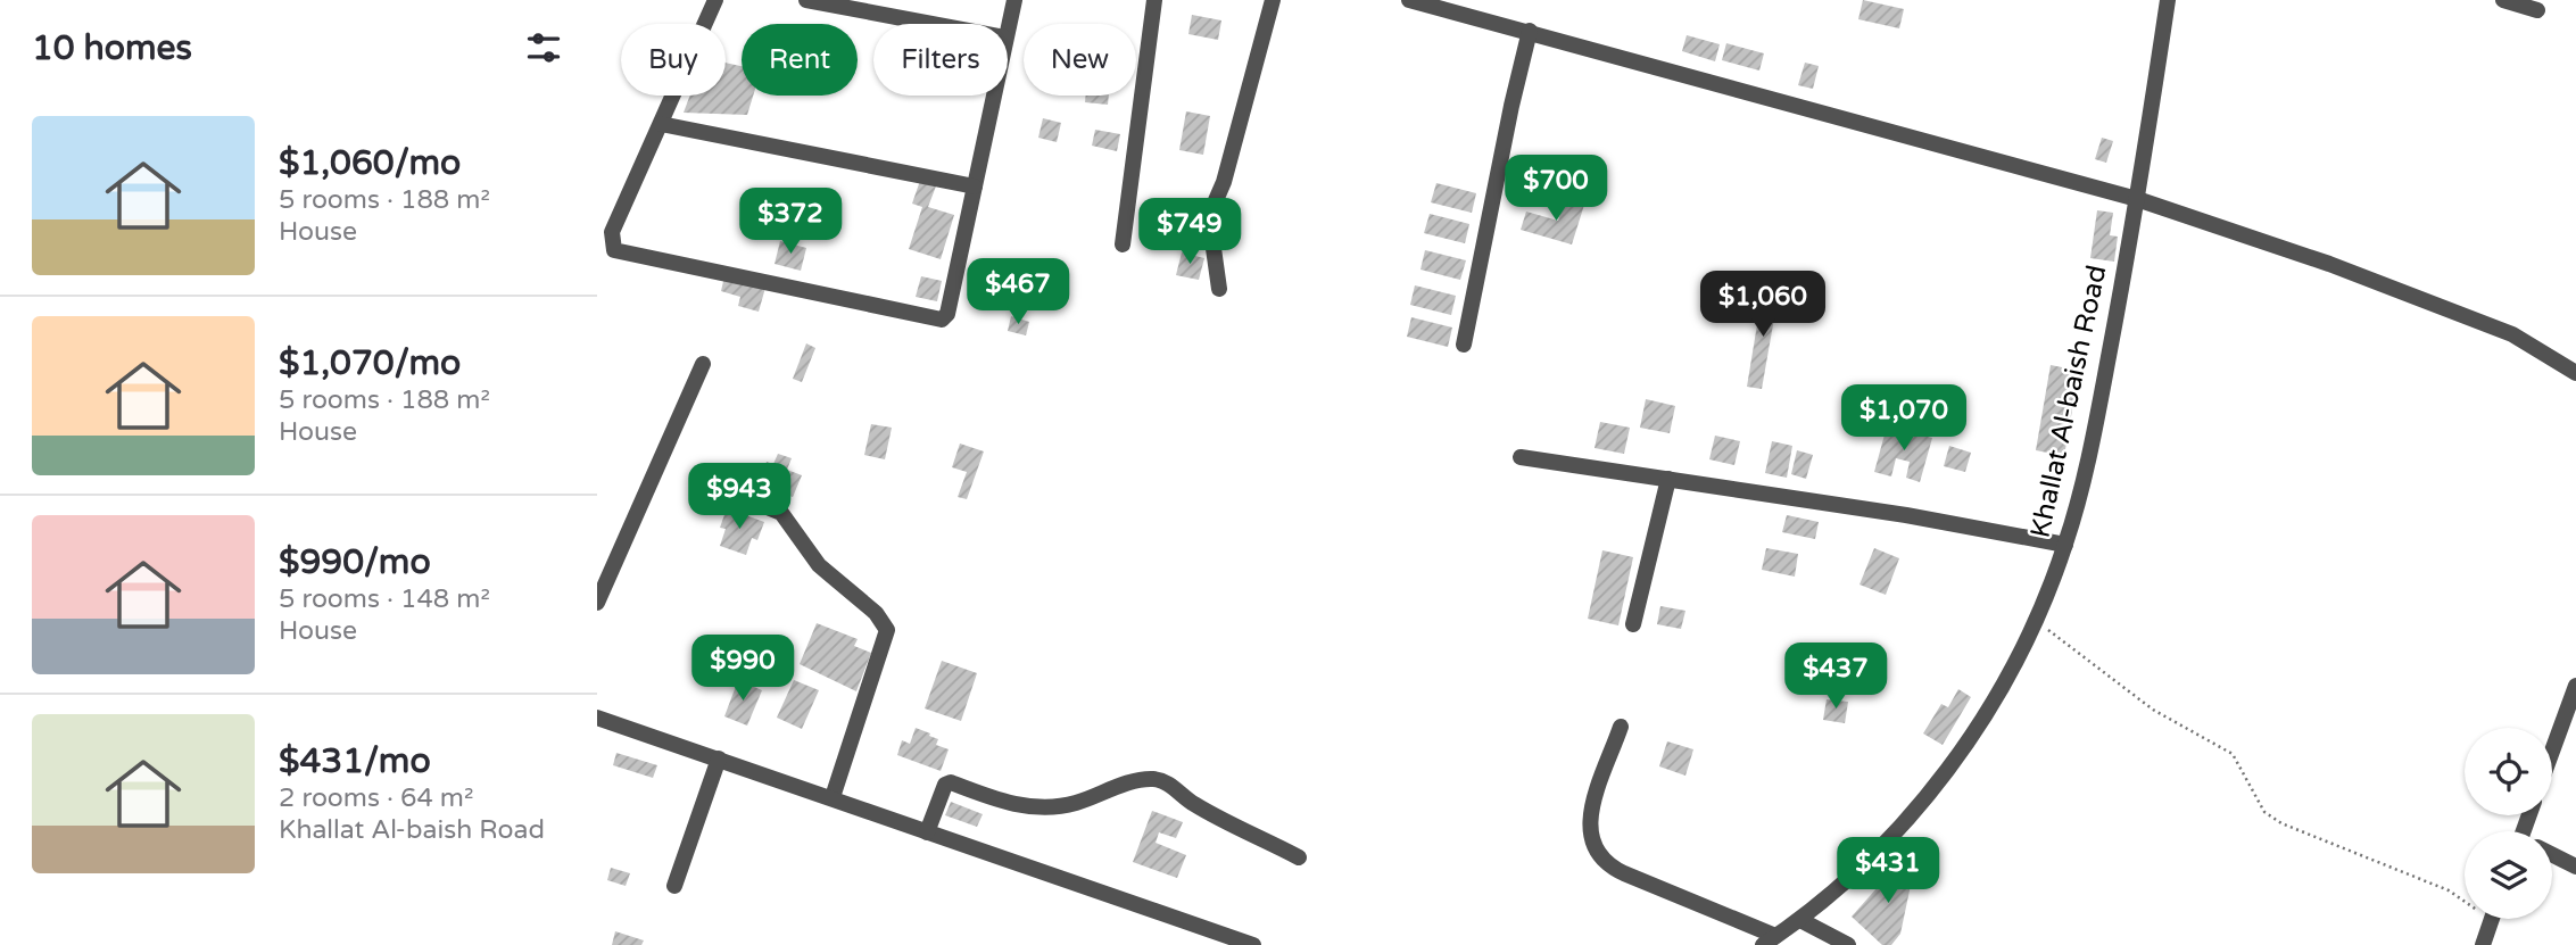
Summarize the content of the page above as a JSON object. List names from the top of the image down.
{
  "streets": {
    "street": ["Khallat Al-baish Road"]
  },
  "page": {
    "heading": "10 homes",
    "chip": [
      "Buy",
      "Rent",
      "Filters",
      "New"
    ],
    "list": [
      {
        "name": "$1,060/mo",
        "note": "5 rooms · 188 m² · House"
      },
      {
        "name": "$1,070/mo",
        "note": "5 rooms · 188 m² · House"
      },
      {
        "name": "$990/mo",
        "note": "5 rooms · 148 m² · House"
      },
      {
        "name": "$431/mo",
        "note": "2 rooms · 64 m² · Khallat Al-baish Road"
      }
    ],
    "price": [
      "$700",
      "$372",
      "$749",
      "$467",
      "$1,060",
      "$1,070",
      "$943",
      "$990",
      "$437",
      "$431"
    ]
  }
}
